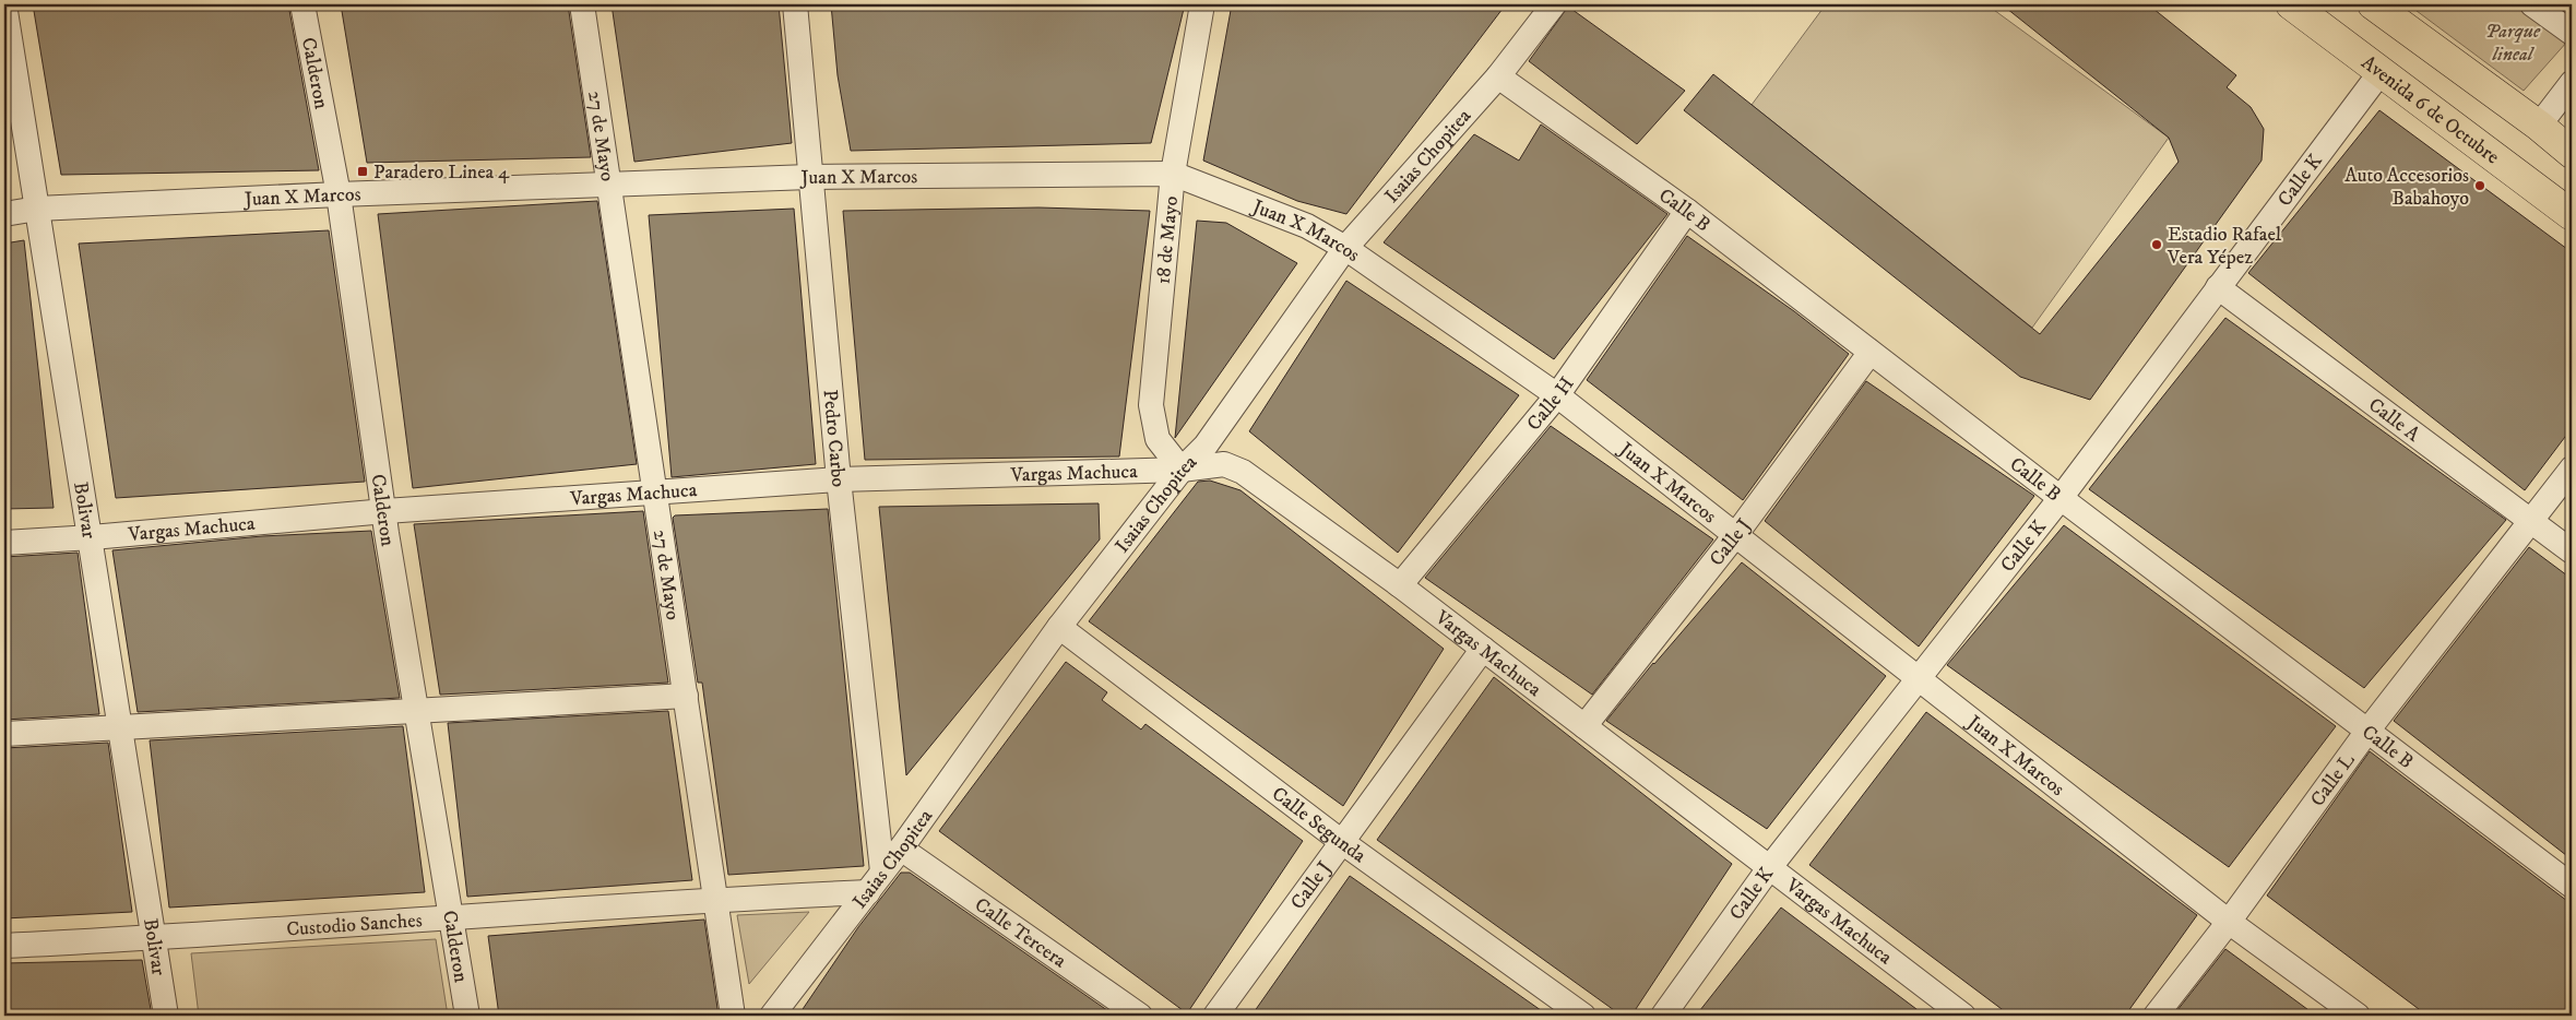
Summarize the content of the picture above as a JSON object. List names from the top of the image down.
{
  "streets": {
    "main road": ["Avenida 6 de Octubre"],
    "street": [
      "Calderon",
      "27 de Mayo",
      "Isaias Chopitea",
      "Juan X Marcos",
      "Calle K",
      "Calle B",
      "18 de Mayo",
      "Calle H",
      "Calle A",
      "Pedro Carbo",
      "Vargas Machuca",
      "Bolivar",
      "Calle J",
      "Calle L",
      "Calle Segunda",
      "Custodio Sanches",
      "Calle Tercera"
    ]
  },
  "crossings": [
    ["Calderon", "Juan X Marcos"],
    ["Calderon", "Vargas Machuca"],
    ["Calderon", "Custodio Sanches"],
    ["Avenida 6 de Octubre", "Calle K"],
    ["27 de Mayo", "Juan X Marcos"],
    ["27 de Mayo", "Vargas Machuca"],
    ["27 de Mayo", "Custodio Sanches"],
    ["Isaias Chopitea", "Juan X Marcos"],
    ["Isaias Chopitea", "Calle B"],
    ["Isaias Chopitea", "18 de Mayo"],
    ["Isaias Chopitea", "Pedro Carbo"],
    ["Isaias Chopitea", "Vargas Machuca"],
    ["Isaias Chopitea", "Calle Segunda"],
    ["Isaias Chopitea", "Custodio Sanches"],
    ["Isaias Chopitea", "Calle Tercera"],
    ["Juan X Marcos", "Calle K"],
    ["Juan X Marcos", "18 de Mayo"],
    ["Juan X Marcos", "Calle H"],
    ["Juan X Marcos", "Pedro Carbo"],
    ["Juan X Marcos", "Bolivar"],
    ["Juan X Marcos", "Calle J"],
    ["Juan X Marcos", "Calle L"],
    ["Calle K", "Calle B"],
    ["Calle K", "Calle A"],
    ["Calle K", "Vargas Machuca"],
    ["Calle B", "Calle H"],
    ["Calle B", "Calle J"],
    ["Calle B", "Calle L"],
    ["18 de Mayo", "Vargas Machuca"],
    ["Calle H", "Vargas Machuca"],
    ["Calle A", "Calle L"],
    ["Pedro Carbo", "Vargas Machuca"],
    ["Vargas Machuca", "Bolivar"],
    ["Vargas Machuca", "Calle J"],
    ["Bolivar", "Custodio Sanches"],
    ["Calle J", "Calle Segunda"]
  ],
  "parks": ["Parque lineal"],
  "places": {
    "transit": ["Paradero Linea 4"],
    "other": ["Auto Accesorios Babahoyo", "Estadio Rafael Vera Yépez"]
  }
}
